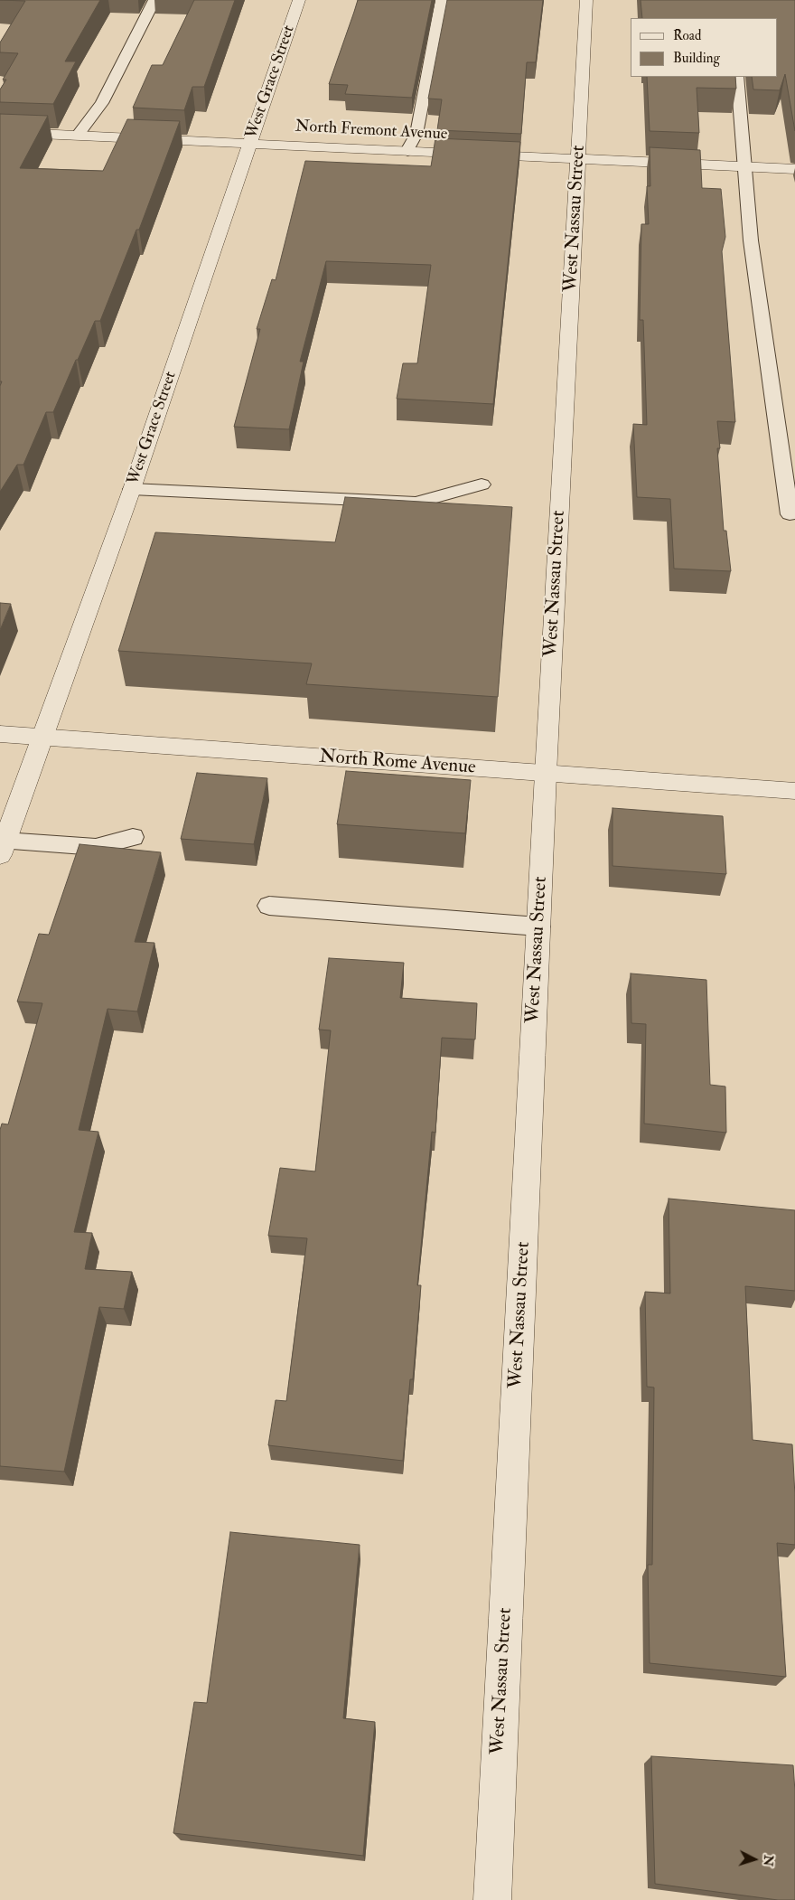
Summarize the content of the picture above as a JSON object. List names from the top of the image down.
{
  "streets": {
    "street": [
      "West Grace Street",
      "North Fremont Avenue",
      "West Nassau Street",
      "North Rome Avenue"
    ]
  },
  "crossings": [
    ["West Grace Street", "North Fremont Avenue"],
    ["West Grace Street", "North Rome Avenue"],
    ["North Fremont Avenue", "West Nassau Street"],
    ["West Nassau Street", "North Rome Avenue"]
  ],
  "legend": ["Road", "Building"],
  "north": "right"
}
